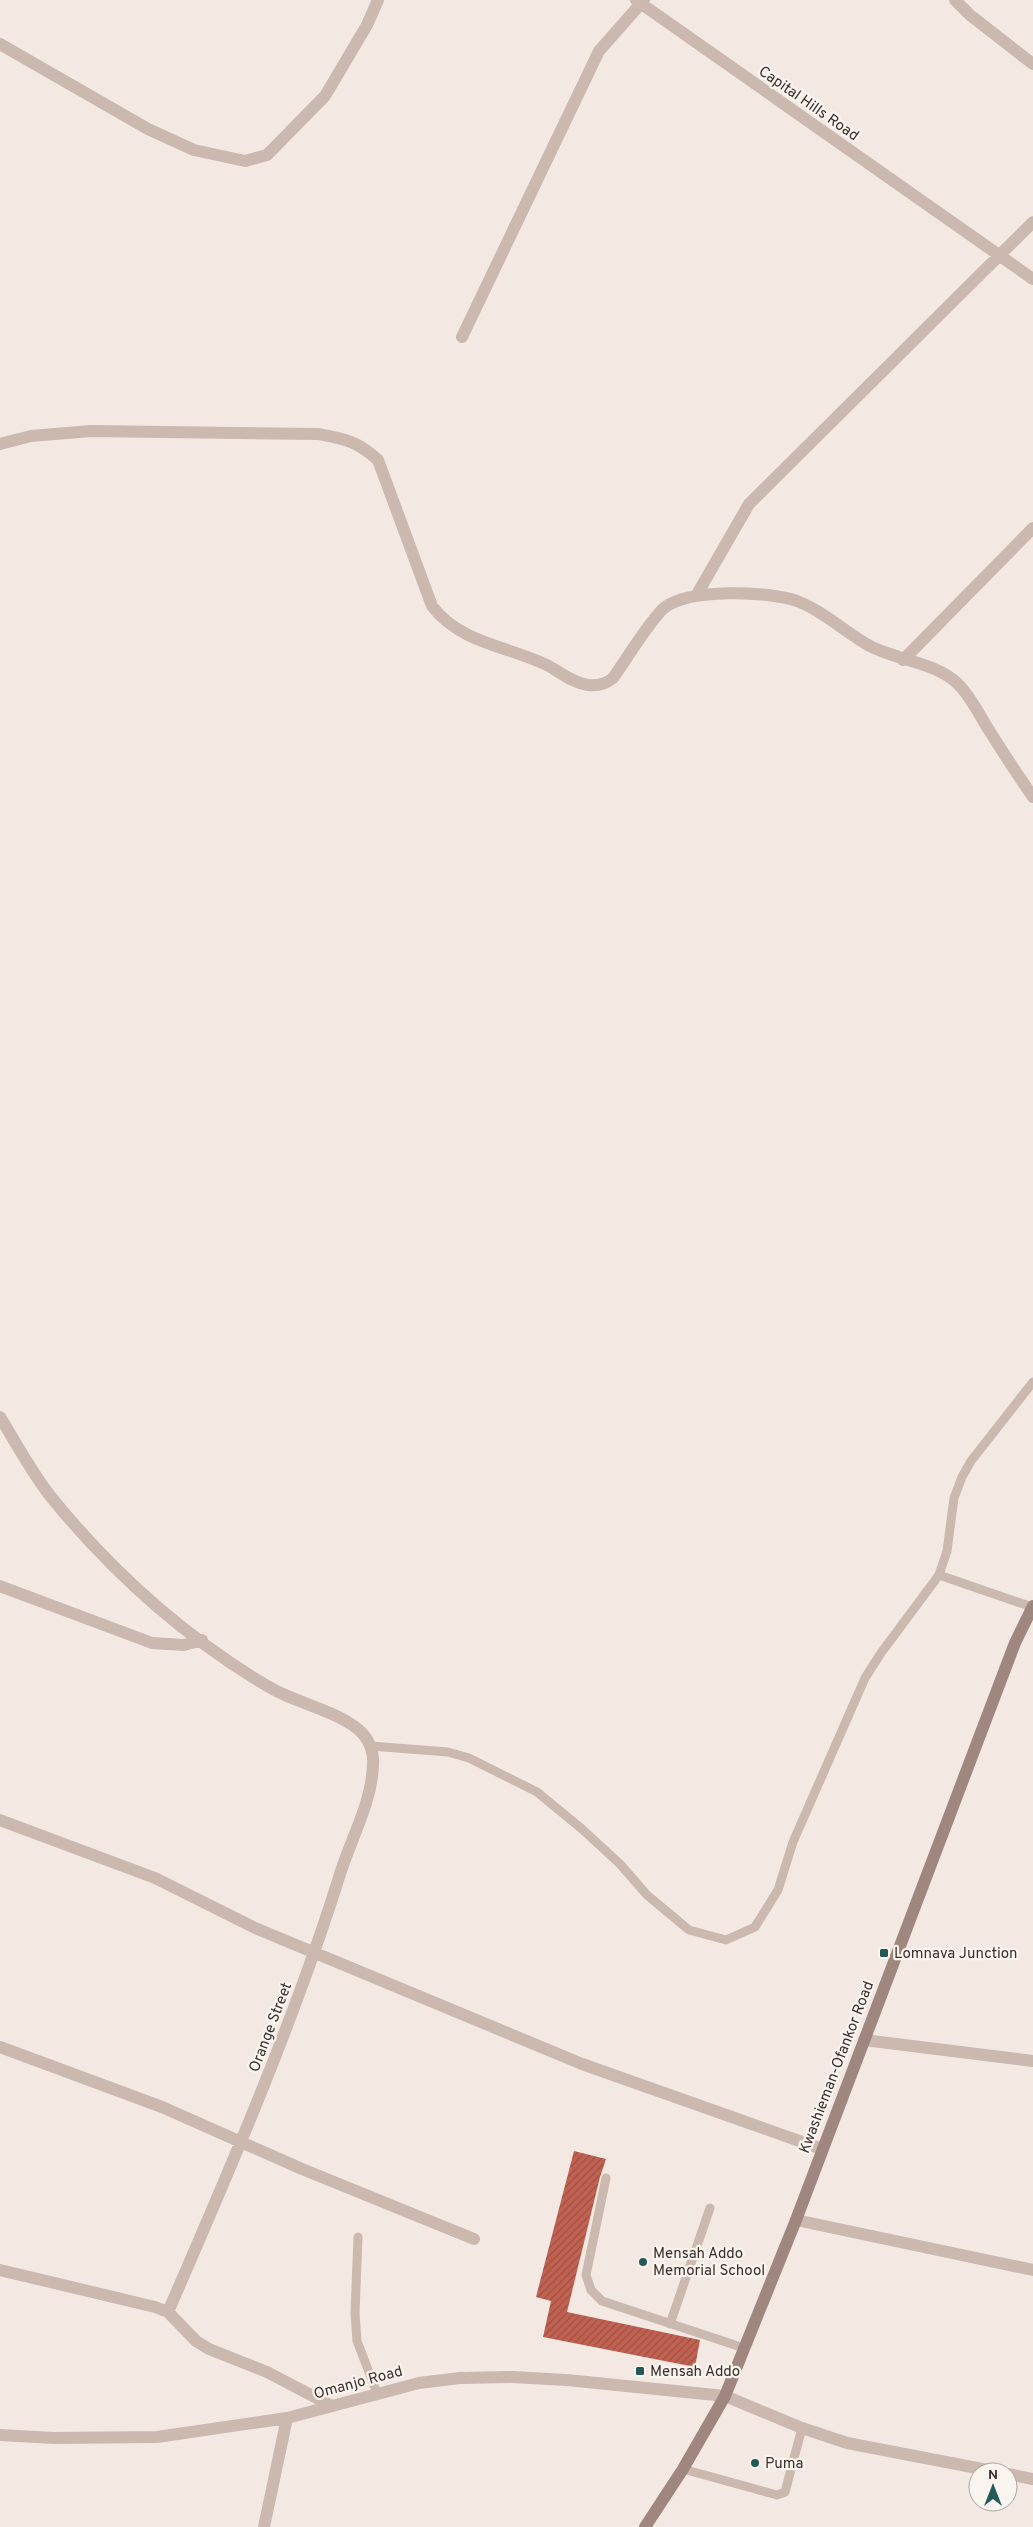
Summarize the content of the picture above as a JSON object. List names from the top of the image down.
{
  "streets": {
    "main road": ["Kwashieman-Ofankor Road"],
    "street": ["Capital Hills Road", "Orange Street", "Omanjo Road"]
  },
  "crossings": [
    ["Kwashieman-Ofankor Road", "Omanjo Road"]
  ],
  "places": {
    "transit": ["Lomnava Junction", "Mensah Addo"],
    "other": ["Mensah Addo Memorial School", "Puma"]
  },
  "north": "top"
}
